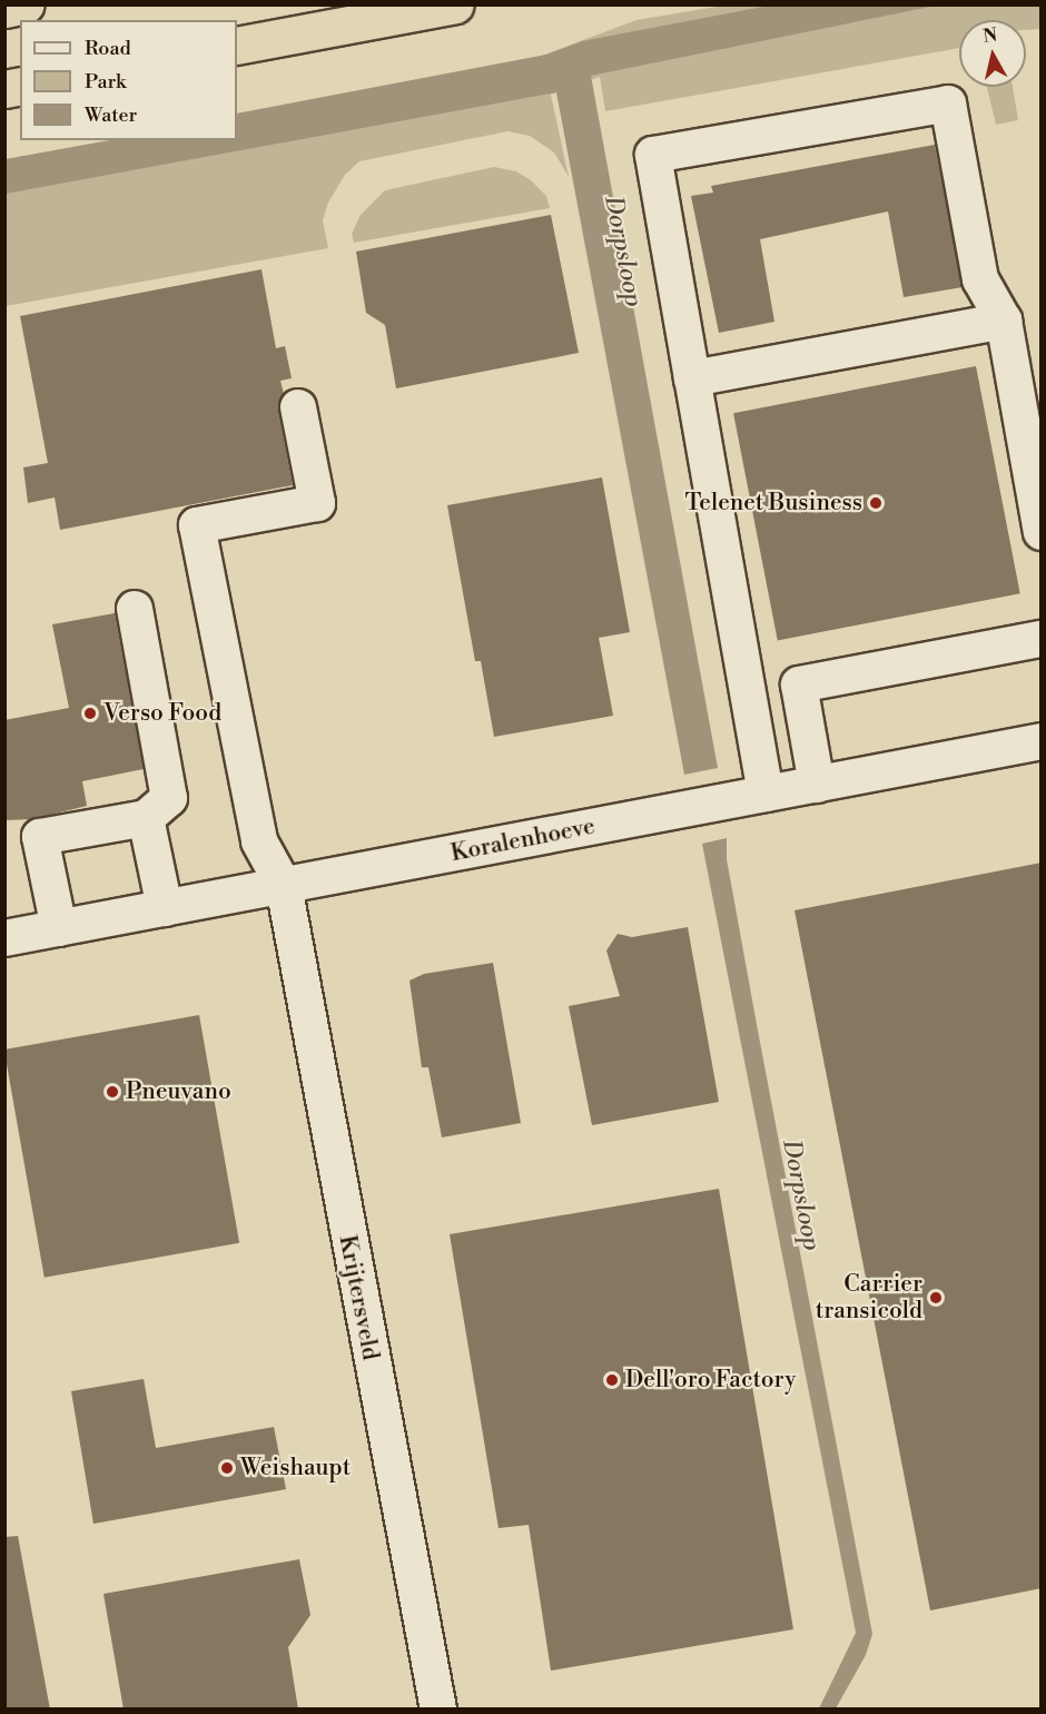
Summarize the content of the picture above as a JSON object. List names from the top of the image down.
{
  "streets": {
    "street": ["Koralenhoeve", "Krijtersveld"]
  },
  "crossings": [
    ["Koralenhoeve", "Krijtersveld"]
  ],
  "water": ["Dorpsloop"],
  "places": [
    "Telenet Business",
    "Verso Food",
    "Pneuvano",
    "Carrier transicold",
    "Dell'oro Factory",
    "Weishaupt"
  ],
  "legend": ["Road", "Park", "Water"],
  "north": "top"
}
